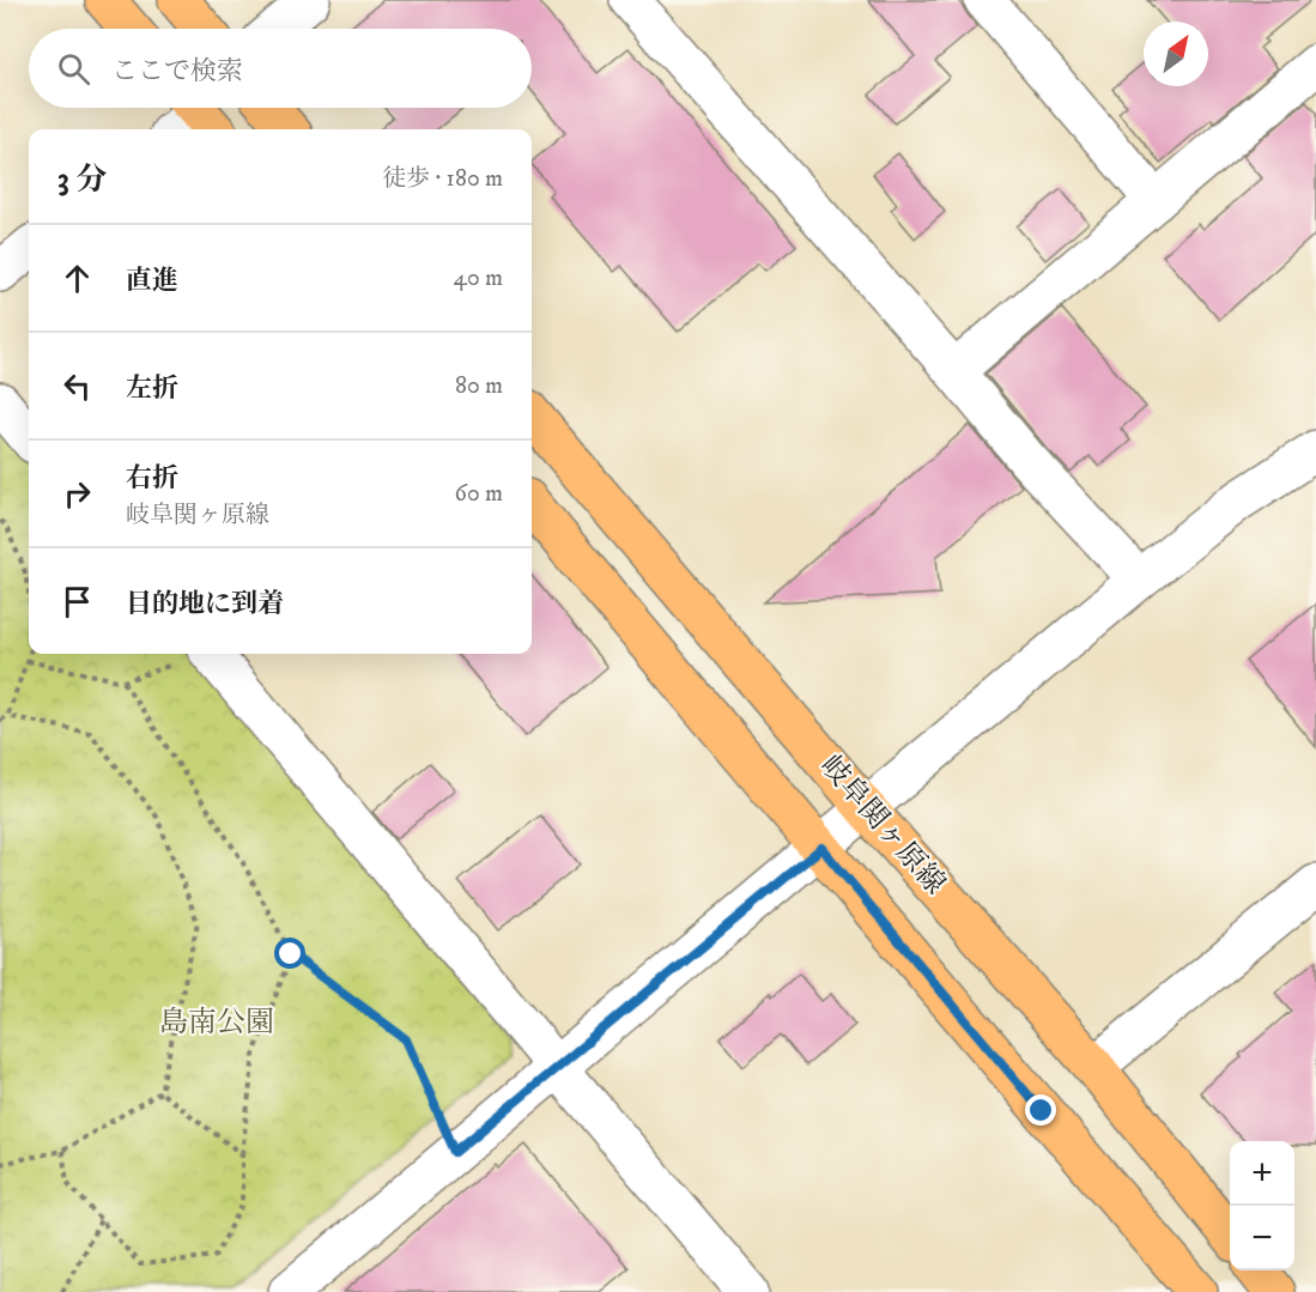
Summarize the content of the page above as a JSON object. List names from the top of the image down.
{
  "streets": {
    "main road": ["岐阜関ヶ原線"]
  },
  "parks": ["島南公園"],
  "north": "top right",
  "page": {
    "search": "ここで検索",
    "heading": ["3 分", "徒歩 · 180 m"],
    "list": [
      ["直進", "40 m"],
      ["左折", "80 m"],
      ["右折", "岐阜関ヶ原線", "60 m"],
      "目的地に到着"
    ],
    "map_buttons": ["+", "−"]
  }
}
